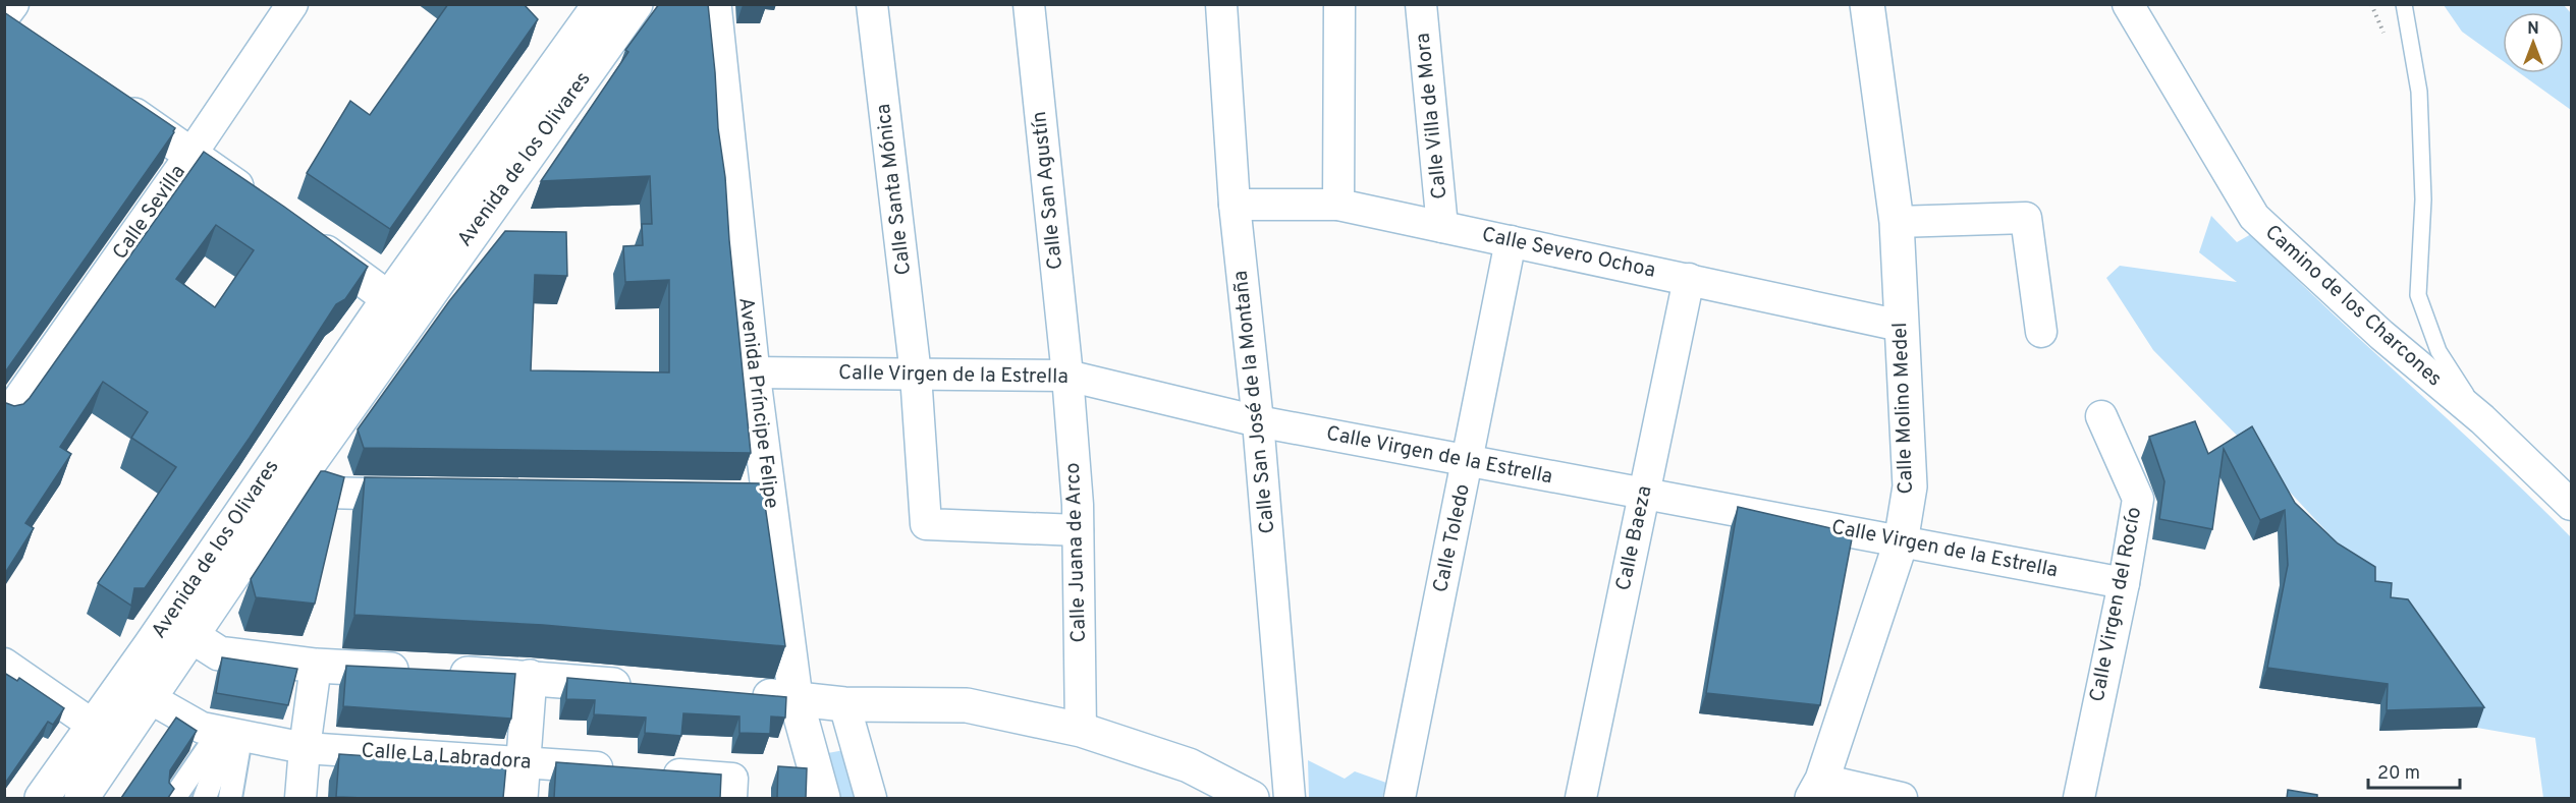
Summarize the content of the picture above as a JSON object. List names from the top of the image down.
{
  "streets": {
    "street": [
      "Calle Villa de Mora",
      "Avenida de los Olivares",
      "Calle Santa Mónica",
      "Calle San Agustín",
      "Calle Sevilla",
      "Calle Severo Ochoa",
      "Camino de los Charcones",
      "Calle Virgen de la Estrella",
      "Calle San José de la Montaña",
      "Avenida Príncipe Felipe",
      "Calle Molino Medel",
      "Calle Toledo",
      "Calle Baeza",
      "Calle Juana de Arco",
      "Calle Virgen del Rocío",
      "Calle La Labradora"
    ]
  },
  "crossings": [
    ["Calle Villa de Mora", "Calle Severo Ochoa"],
    ["Avenida de los Olivares", "Calle La Labradora"],
    ["Calle Santa Mónica", "Calle Virgen de la Estrella"],
    ["Calle Santa Mónica", "Calle Juana de Arco"],
    ["Calle San Agustín", "Calle Virgen de la Estrella"],
    ["Calle San Agustín", "Calle Juana de Arco"],
    ["Calle Severo Ochoa", "Calle San José de la Montaña"],
    ["Calle Severo Ochoa", "Calle Molino Medel"],
    ["Calle Severo Ochoa", "Calle Toledo"],
    ["Calle Severo Ochoa", "Calle Baeza"],
    ["Calle Virgen de la Estrella", "Calle San José de la Montaña"],
    ["Calle Virgen de la Estrella", "Avenida Príncipe Felipe"],
    ["Calle Virgen de la Estrella", "Calle Molino Medel"],
    ["Calle Virgen de la Estrella", "Calle Toledo"],
    ["Calle Virgen de la Estrella", "Calle Baeza"],
    ["Calle Virgen de la Estrella", "Calle Juana de Arco"],
    ["Calle Virgen de la Estrella", "Calle Virgen del Rocío"]
  ],
  "scale_bar": "20 m",
  "north": "top"
}
